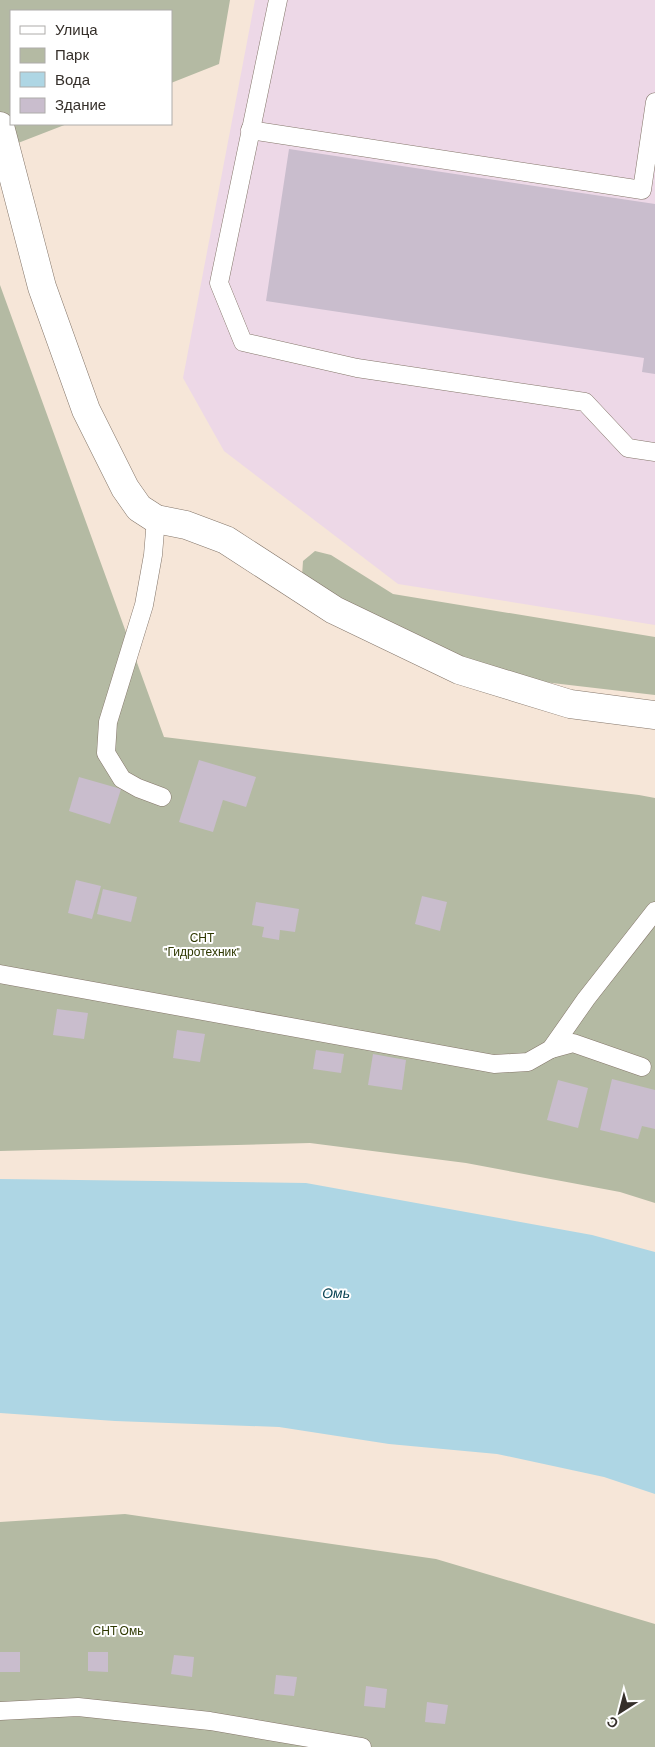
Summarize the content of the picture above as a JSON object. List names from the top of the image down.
{
  "water": ["Омь"],
  "parks": ["СНТ \"Гидротехник\"", "СНТ Омь"],
  "legend": [
    "Улица",
    "Парк",
    "Вода",
    "Здание"
  ],
  "north": "bottom left"
}
